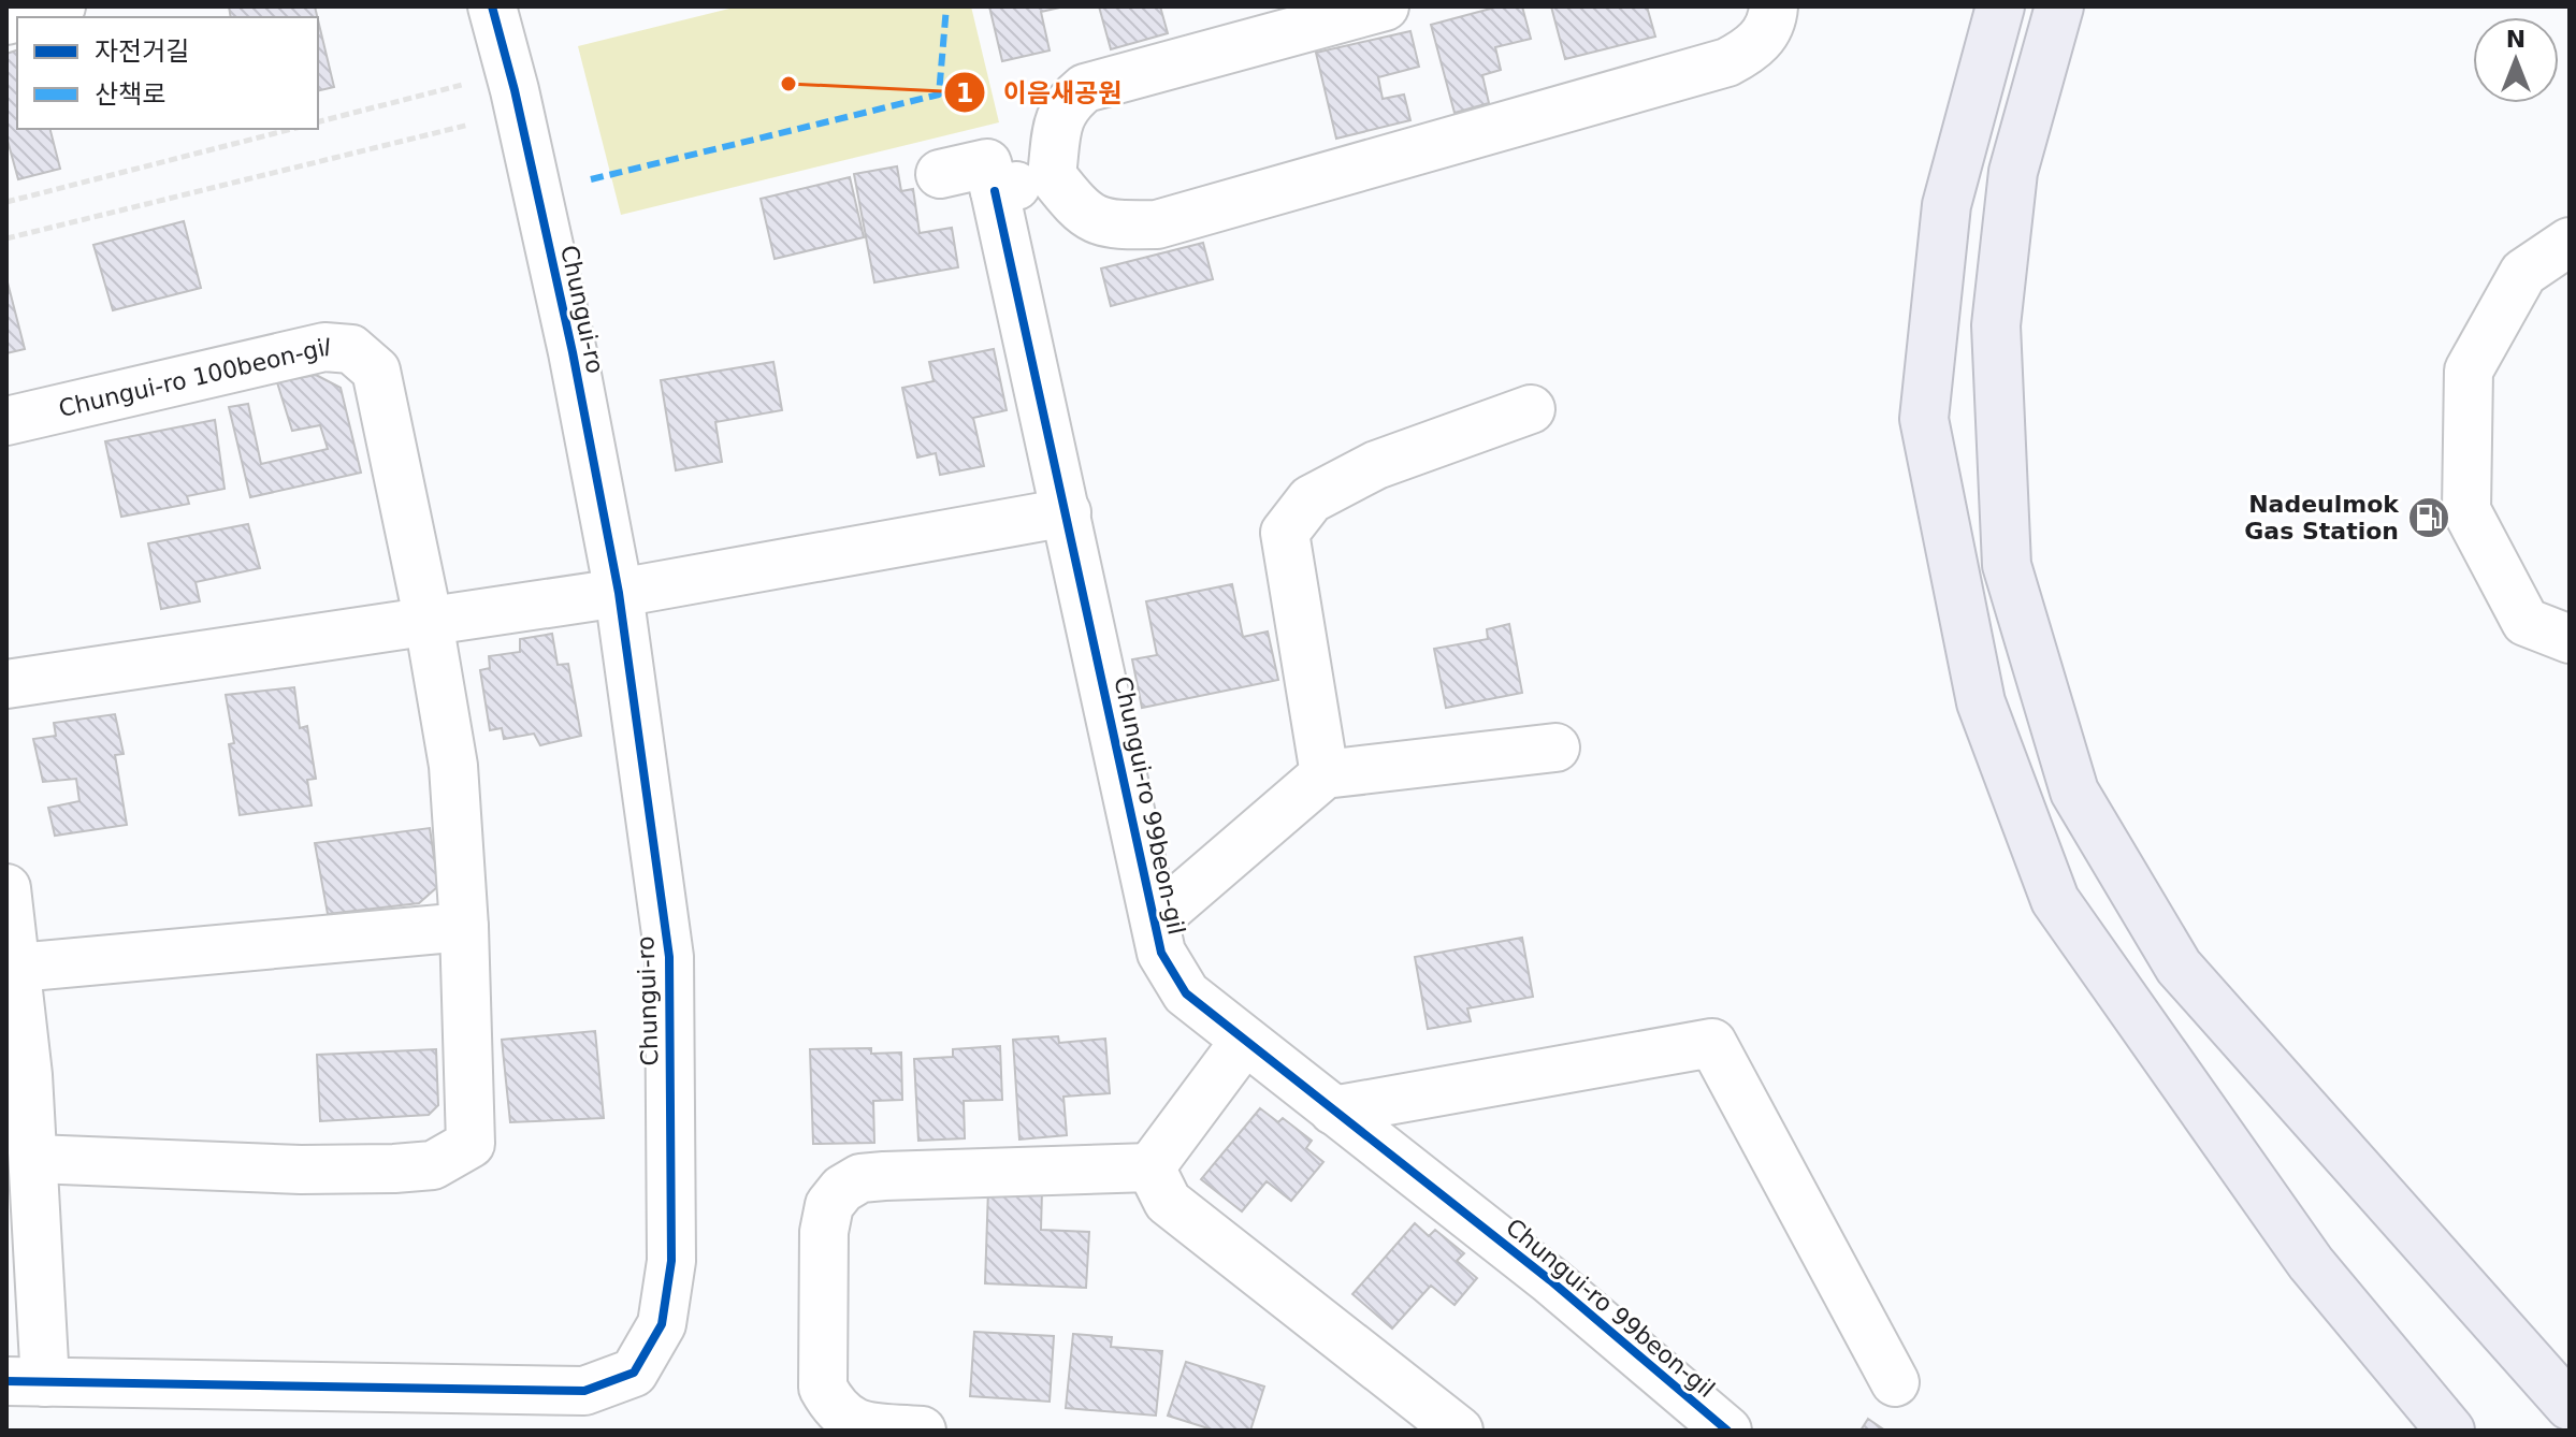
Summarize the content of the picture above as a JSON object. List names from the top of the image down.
{
  "streets": {
    "street": ["Chungui-ro", "Chungui-ro 100beon-gil", "Chungui-ro 99beon-gil"]
  },
  "places": {
    "other": ["이음새공원"],
    "fuel station": ["Nadeulmok Gas Station"]
  },
  "legend": ["자전거길", "산책로"],
  "north": "top"
}
